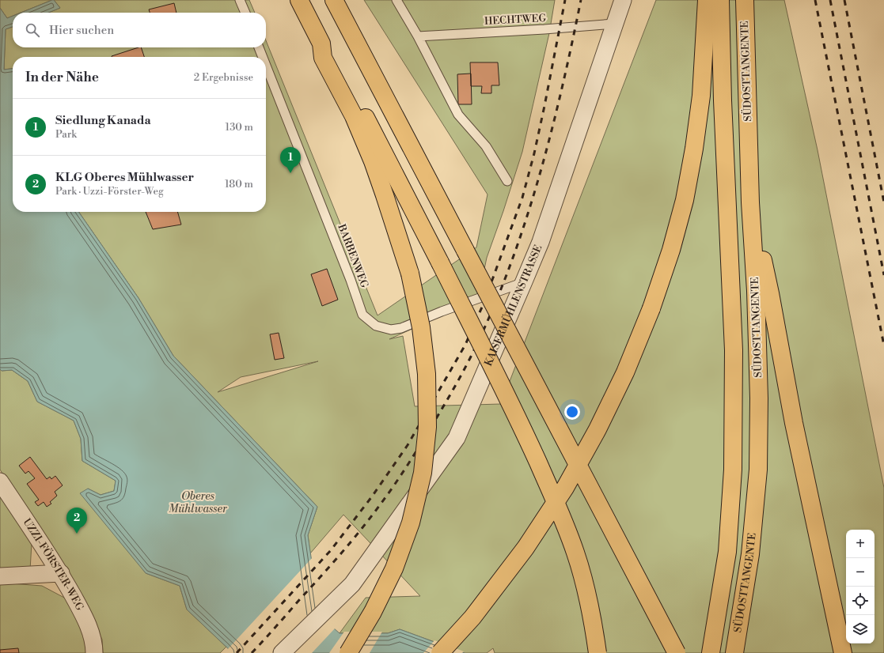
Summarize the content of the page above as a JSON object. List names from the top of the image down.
{
  "streets": {
    "highway": ["SÜDOSTTANGENTE"],
    "street": ["KAISERMÜHLENSTRASSE", "UZZI-FÖRSTER-WEG"],
    "lane": ["HECHTWEG", "BARBENWEG"]
  },
  "crossings": [
    ["HECHTWEG", "KAISERMÜHLENSTRASSE"],
    ["BARBENWEG", "KAISERMÜHLENSTRASSE"]
  ],
  "water": ["Oberes Mühlwasser"],
  "page": {
    "search": "Hier suchen",
    "heading": ["In der Nähe", "2 Ergebnisse"],
    "list": [
      {
        "mark": "1",
        "name": "Siedlung Kanada",
        "note": "Park",
        "value": "130 m"
      },
      {
        "mark": "2",
        "name": "KLG Oberes Mühlwasser",
        "note": "Park · Uzzi-Förster-Weg",
        "value": "180 m"
      }
    ],
    "pins": ["1", "2"],
    "map_buttons": ["+", "−"]
  }
}
